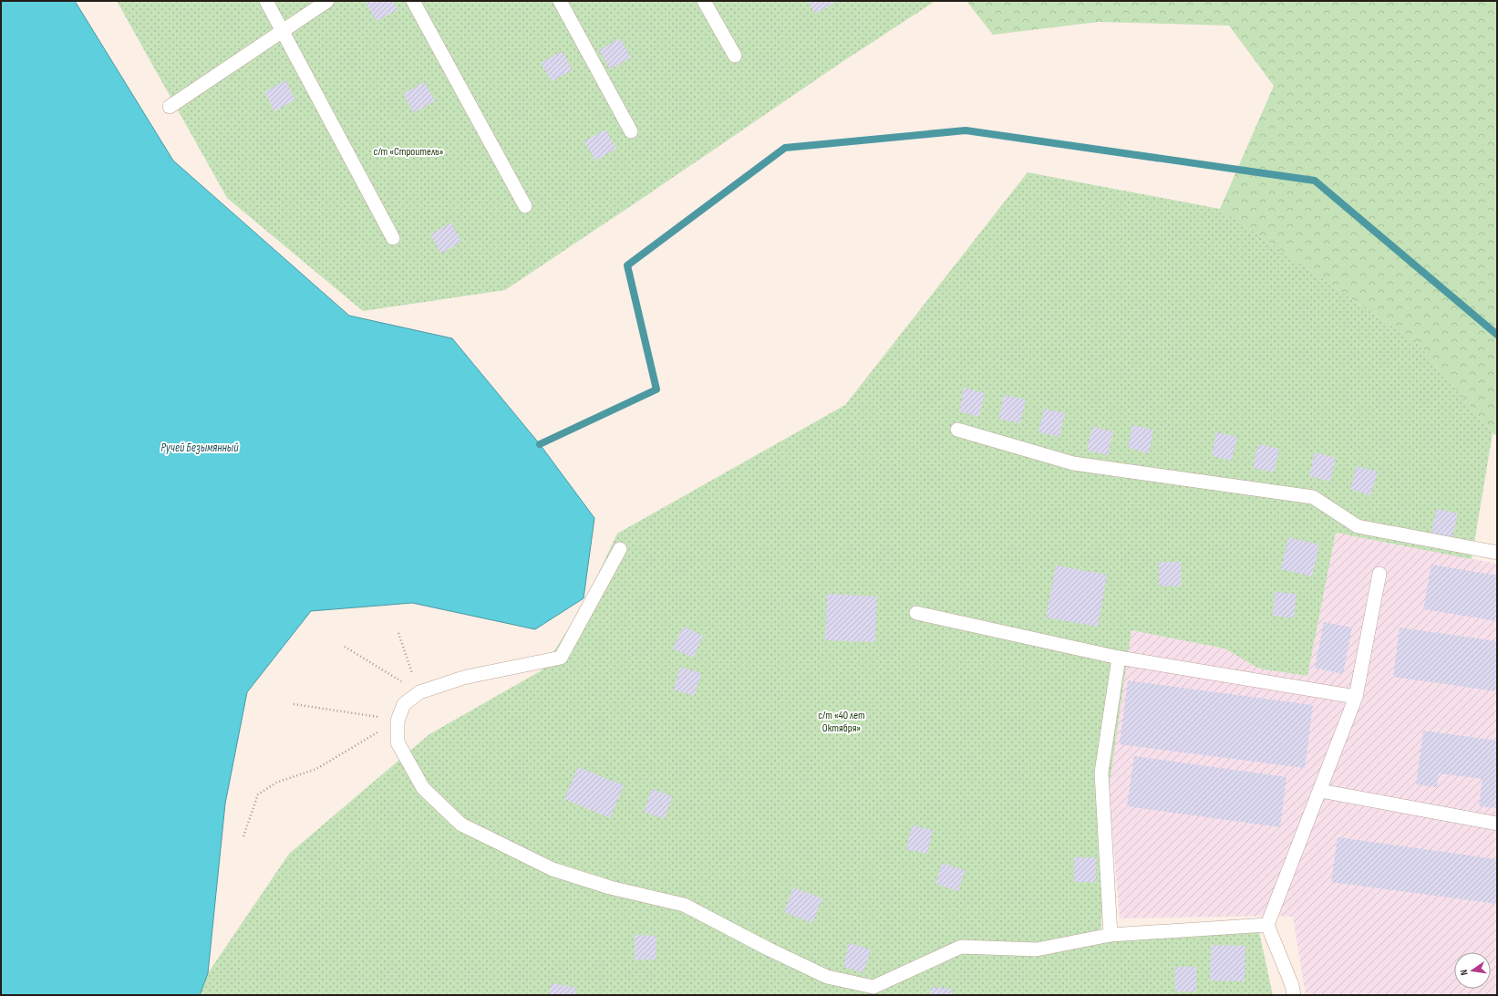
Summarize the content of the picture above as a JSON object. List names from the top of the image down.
{
  "water": ["Ручей Безымянный"],
  "parks": ["с/т «Строитель»", "с/т «40 лет Октября»"],
  "north": "left"
}
